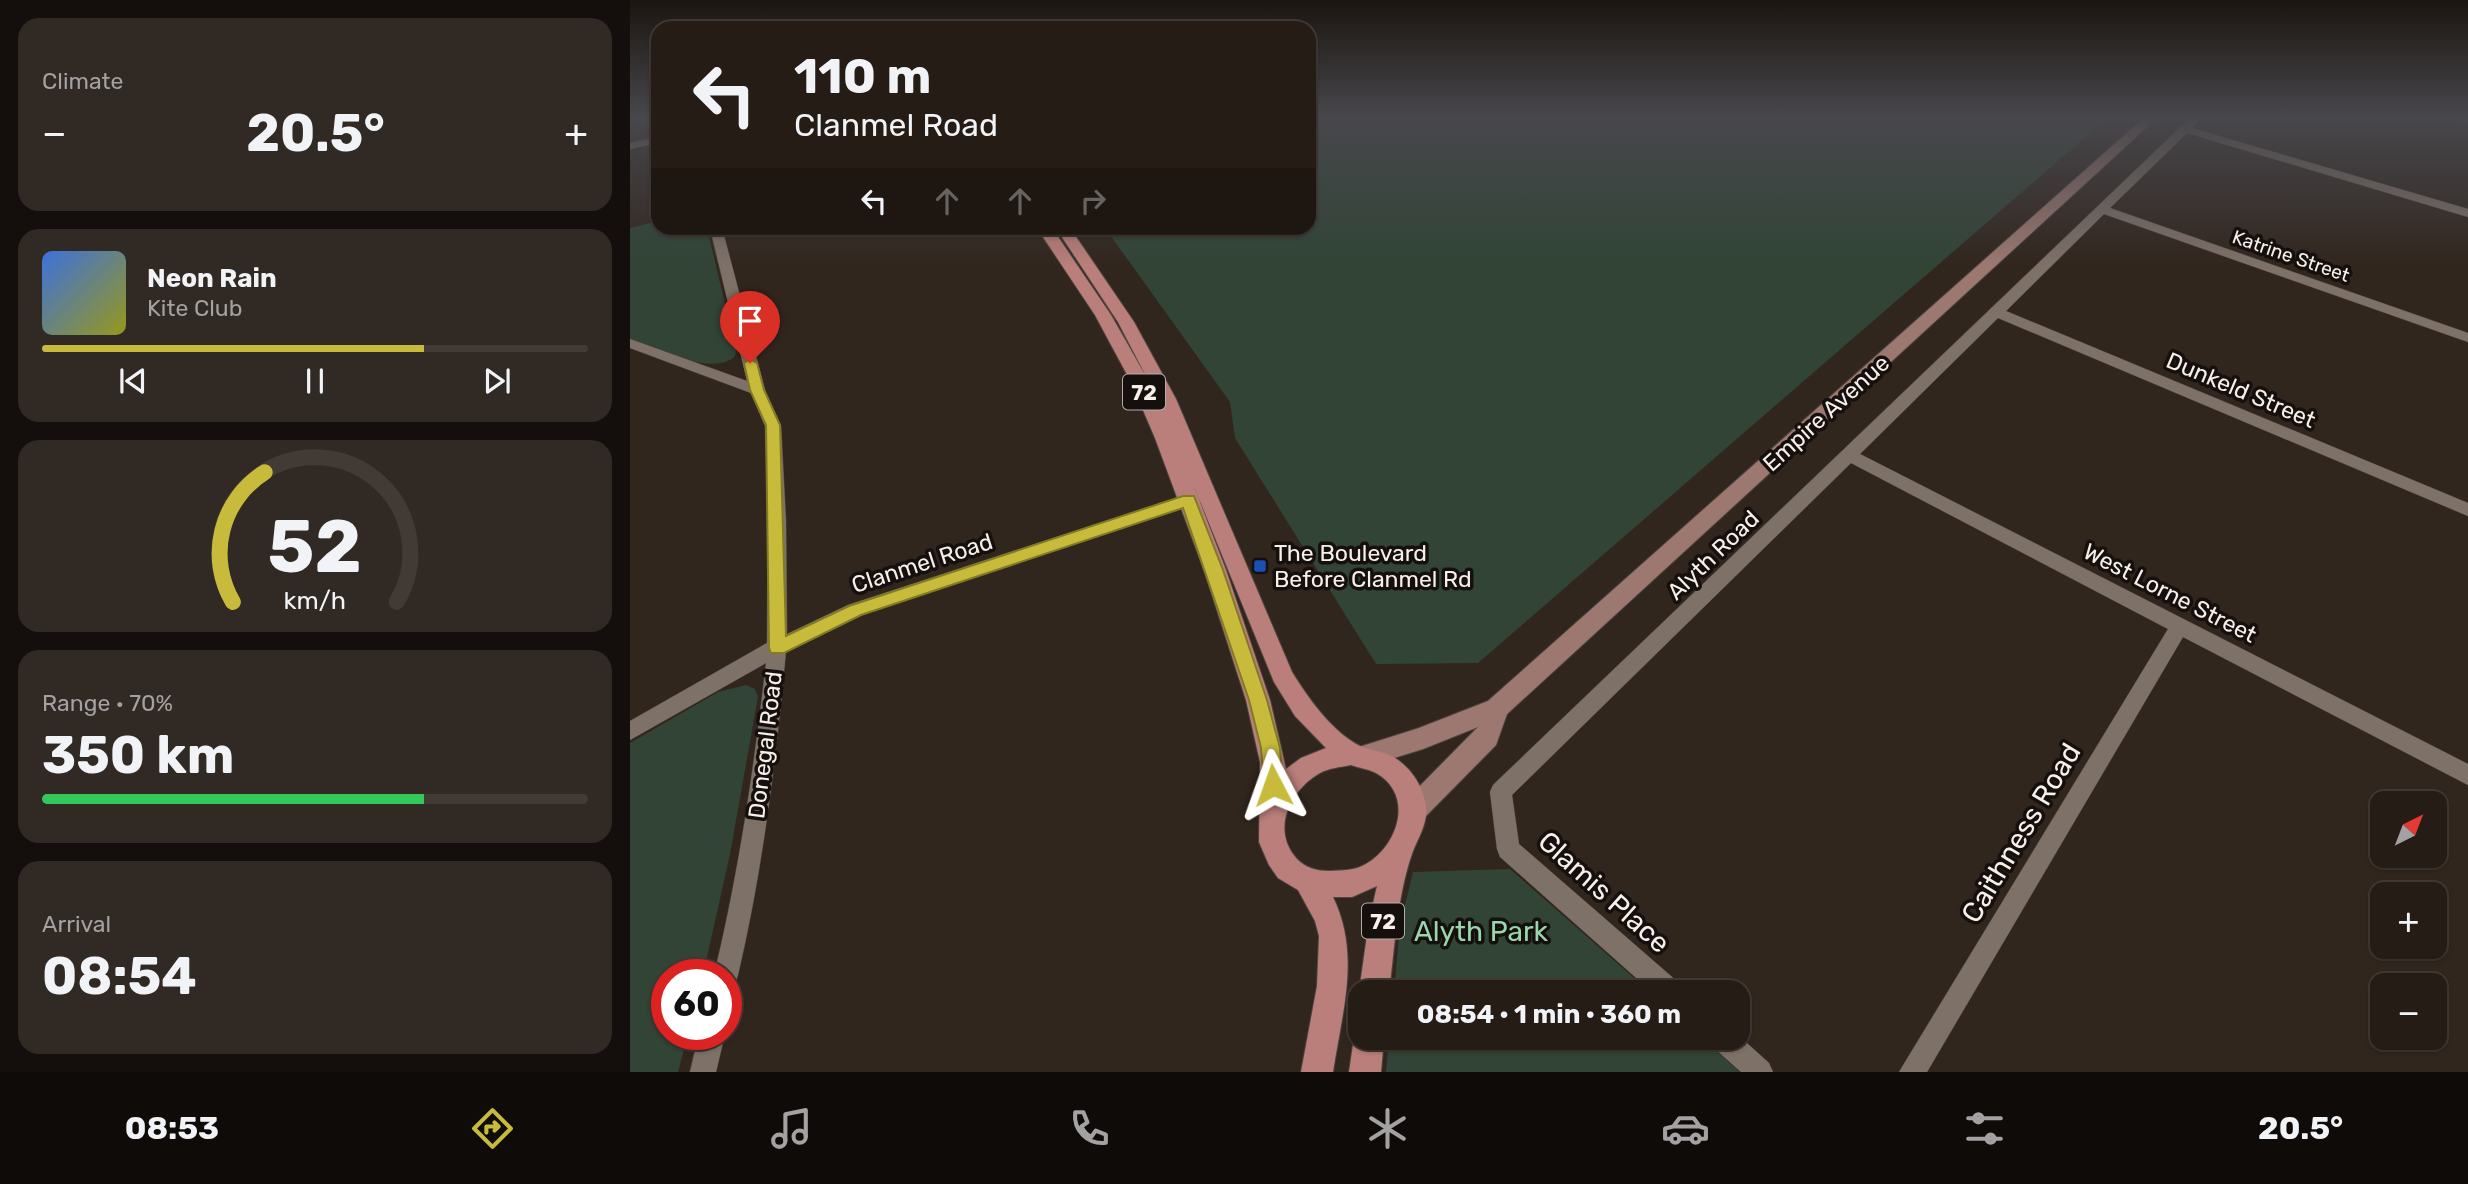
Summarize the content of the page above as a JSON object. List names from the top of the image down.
{
  "streets": {
    "main road": ["72", "Empire Avenue"],
    "street": [
      "Katrine Street",
      "Dunkeld Street",
      "Alyth Road",
      "Clanmel Road",
      "West Lorne Street",
      "Donegal Road",
      "Caithness Road",
      "Glamis Place"
    ]
  },
  "crossings": [
    ["Katrine Street", "Alyth Road"],
    ["Dunkeld Street", "Alyth Road"],
    ["72", "Empire Avenue"],
    ["72", "Clanmel Road"],
    ["Alyth Road", "West Lorne Street"],
    ["Alyth Road", "Glamis Place"],
    ["Clanmel Road", "Donegal Road"],
    ["West Lorne Street", "Caithness Road"]
  ],
  "parks": ["Alyth Park"],
  "places": {
    "transit": ["The Boulevard Before Clanmel Rd"]
  },
  "north": "top right",
  "page": {
    "tile": [
      "Climate",
      ["Range · 70%", "350 km"],
      ["Arrival", "08:54"]
    ],
    "turn": ["110 m", "Clanmel Road"],
    "heat": ["−", "20.5°", "+"],
    "song": ["Neon Rain", "Kite Club"],
    "map_buttons": ["+", "−"],
    "limit": "60",
    "trip": "08:54 · 1 min · 360 m",
    "tabs": ["08:53", "20.5°"],
    "gauge": ["52", "km/h"]
  }
}
